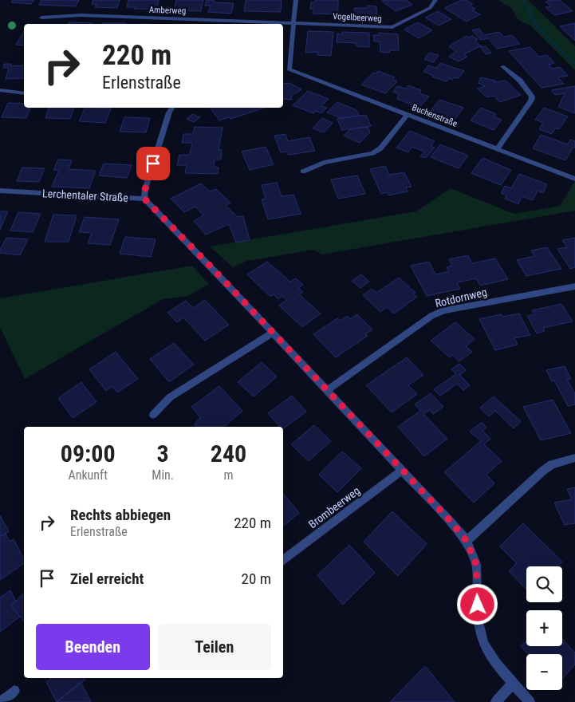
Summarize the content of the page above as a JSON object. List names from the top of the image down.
{
  "streets": {
    "street": [
      "Amberweg",
      "Vogelbeerweg",
      "Buchenstraße",
      "Lerchentaler Straße",
      "Rotdornweg",
      "Brombeerweg"
    ]
  },
  "crossings": [
    ["Amberweg", "Vogelbeerweg"],
    ["Lerchentaler Straße", "Rotdornweg"],
    ["Lerchentaler Straße", "Brombeerweg"]
  ],
  "page": {
    "turn": ["220 m", "Erlenstraße"],
    "eta": [
      "09:00",
      "Ankunft",
      "3",
      "Min.",
      "240",
      "m"
    ],
    "list": [
      {
        "name": "Rechts abbiegen",
        "note": "Erlenstraße",
        "value": "220 m"
      },
      {
        "name": "Ziel erreicht",
        "value": "20 m"
      }
    ],
    "map_buttons": ["+", "−"],
    "buttons": ["Beenden", "Teilen"]
  }
}
